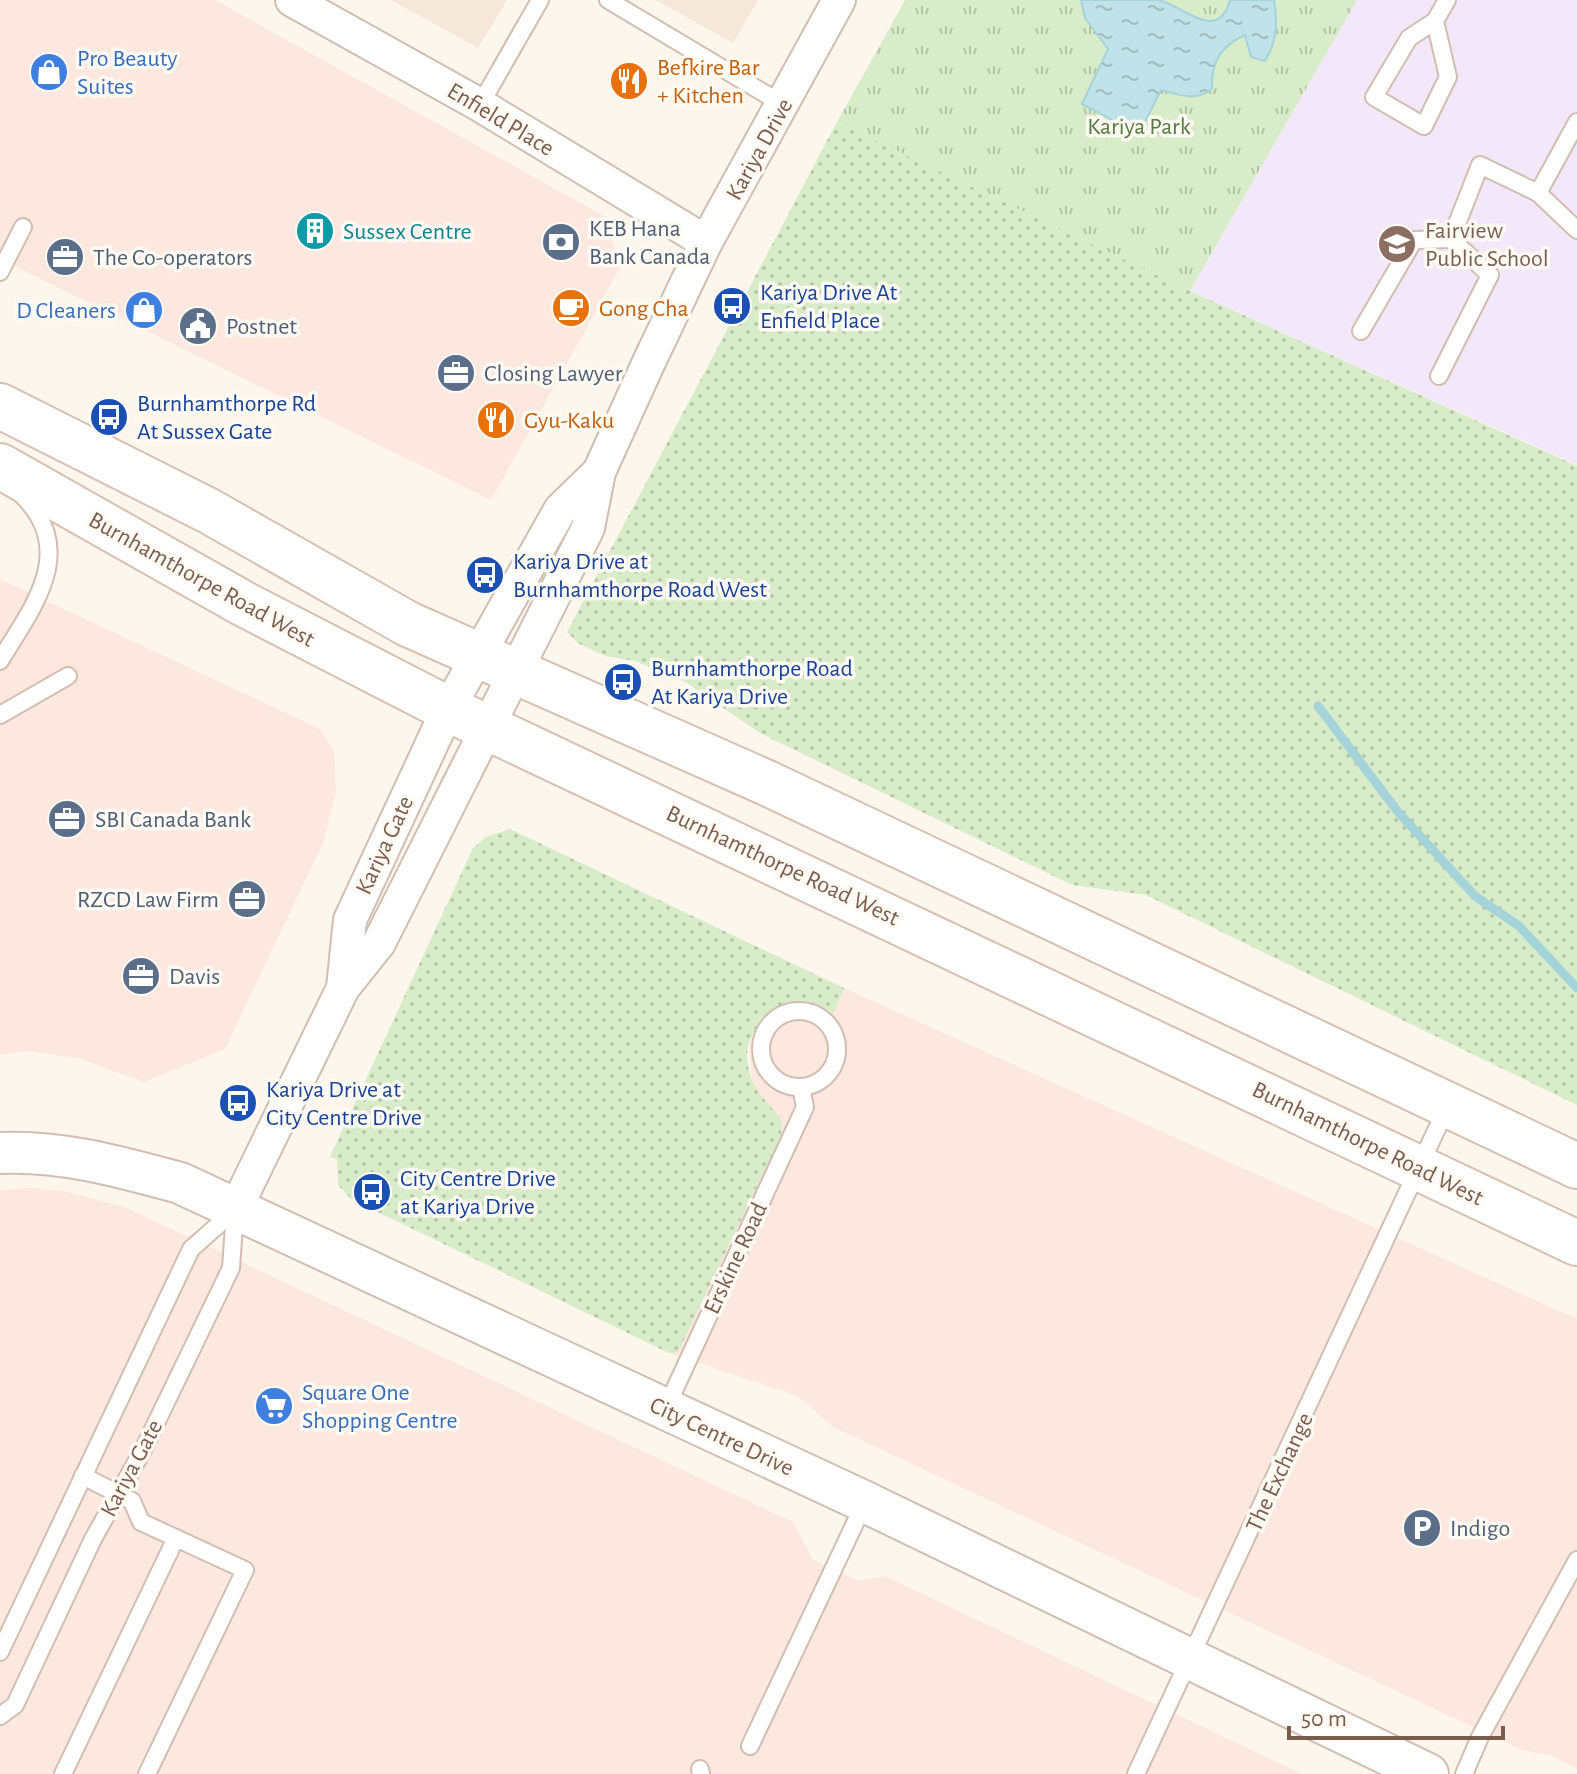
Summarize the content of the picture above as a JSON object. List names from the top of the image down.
{
  "streets": {
    "main road": ["Burnhamthorpe Road West"],
    "street": [
      "Enfield Place",
      "Kariya Drive",
      "Kariya Gate",
      "City Centre Drive"
    ],
    "lane": ["Erskine Road", "The Exchange"]
  },
  "crossings": [
    ["Enfield Place", "Kariya Drive"],
    ["Kariya Drive", "Burnhamthorpe Road West"],
    ["Kariya Drive", "Kariya Gate"],
    ["Burnhamthorpe Road West", "Kariya Gate"],
    ["Burnhamthorpe Road West", "The Exchange"],
    ["Kariya Gate", "City Centre Drive"],
    ["Erskine Road", "City Centre Drive"],
    ["City Centre Drive", "The Exchange"]
  ],
  "parks": ["Kariya Park"],
  "places": {
    "shop": ["Pro Beauty Suites", "D Cleaners"],
    "restaurant": ["Befkire Bar + Kitchen", "Gyu-Kaku"],
    "building": ["Sussex Centre"],
    "bank": ["KEB Hana Bank Canada"],
    "school or university": ["Fairview Public School"],
    "office": [
      "The Co-operators",
      "Closing Lawyer",
      "SBI Canada Bank",
      "RZCD Law Firm",
      "Davis"
    ],
    "bus stop": [
      "Kariya Drive At Enfield Place",
      "Burnhamthorpe Rd At Sussex Gate",
      "Kariya Drive at Burnhamthorpe Road West",
      "Burnhamthorpe Road At Kariya Drive",
      "Kariya Drive at City Centre Drive",
      "City Centre Drive at Kariya Drive"
    ],
    "cafe": ["Gong Cha"],
    "public building": ["Postnet"],
    "supermarket": ["Square One Shopping Centre"],
    "parking": ["Indigo"]
  },
  "scale_bar": "50 m"
}
